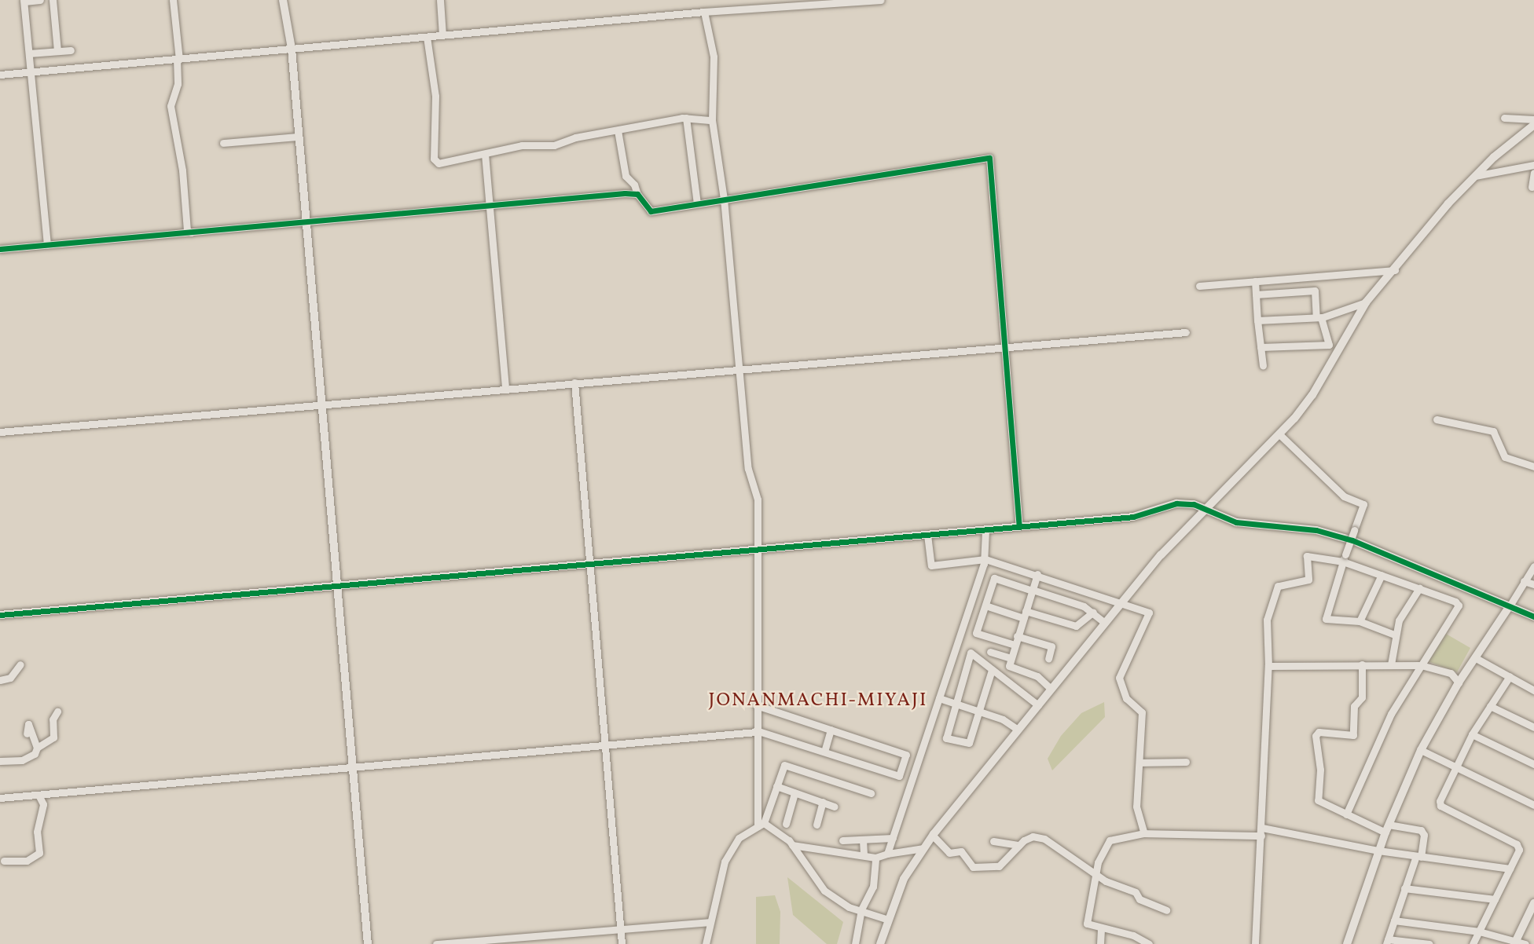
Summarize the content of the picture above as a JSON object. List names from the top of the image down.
{
  "districts": ["JONANMACHI-MIYAJI"]
}
